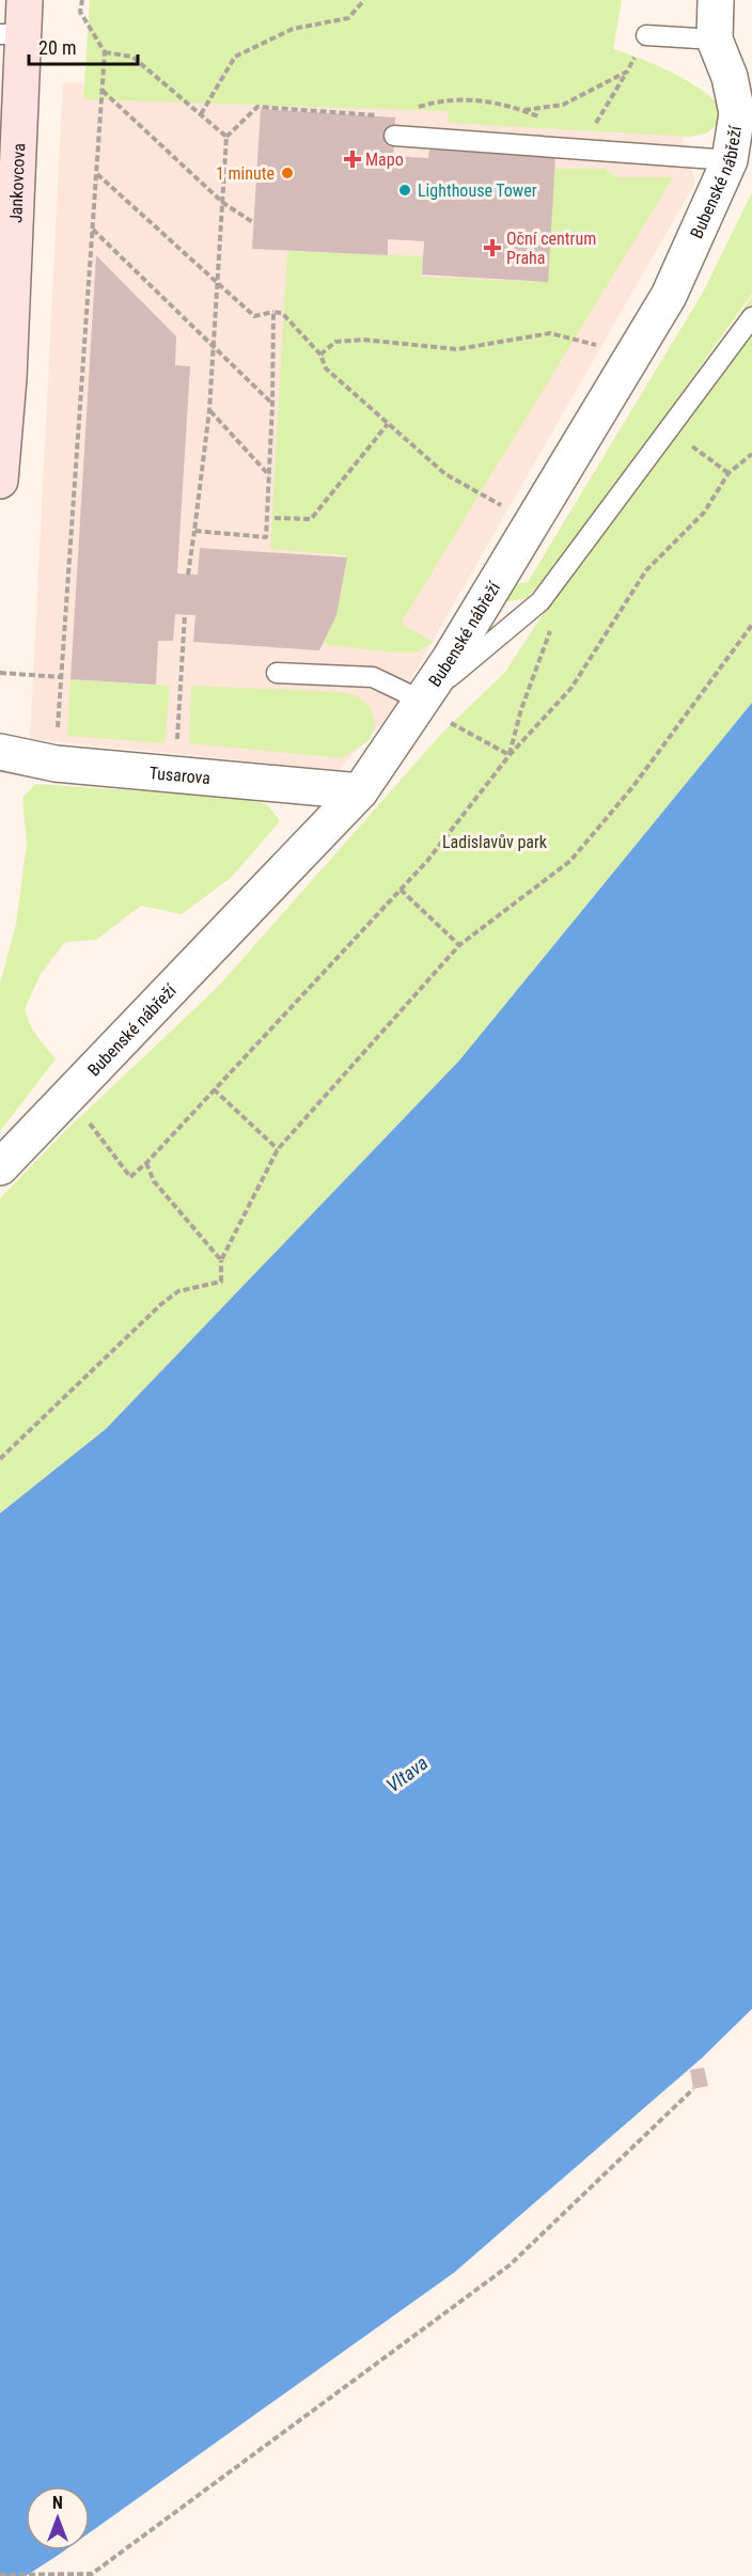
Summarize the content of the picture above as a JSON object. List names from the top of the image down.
{
  "streets": {
    "street": ["Bubenské nábřeží", "Jankovcova", "Tusarova"]
  },
  "crossings": [
    ["Bubenské nábřeží", "Tusarova"]
  ],
  "water": ["Vltava"],
  "parks": ["Ladislavův park"],
  "places": {
    "health": ["Mapo", "Oční centrum Praha"],
    "other": ["1 minute", "Lighthouse Tower"]
  },
  "scale_bar": "20 m",
  "north": "top"
}
